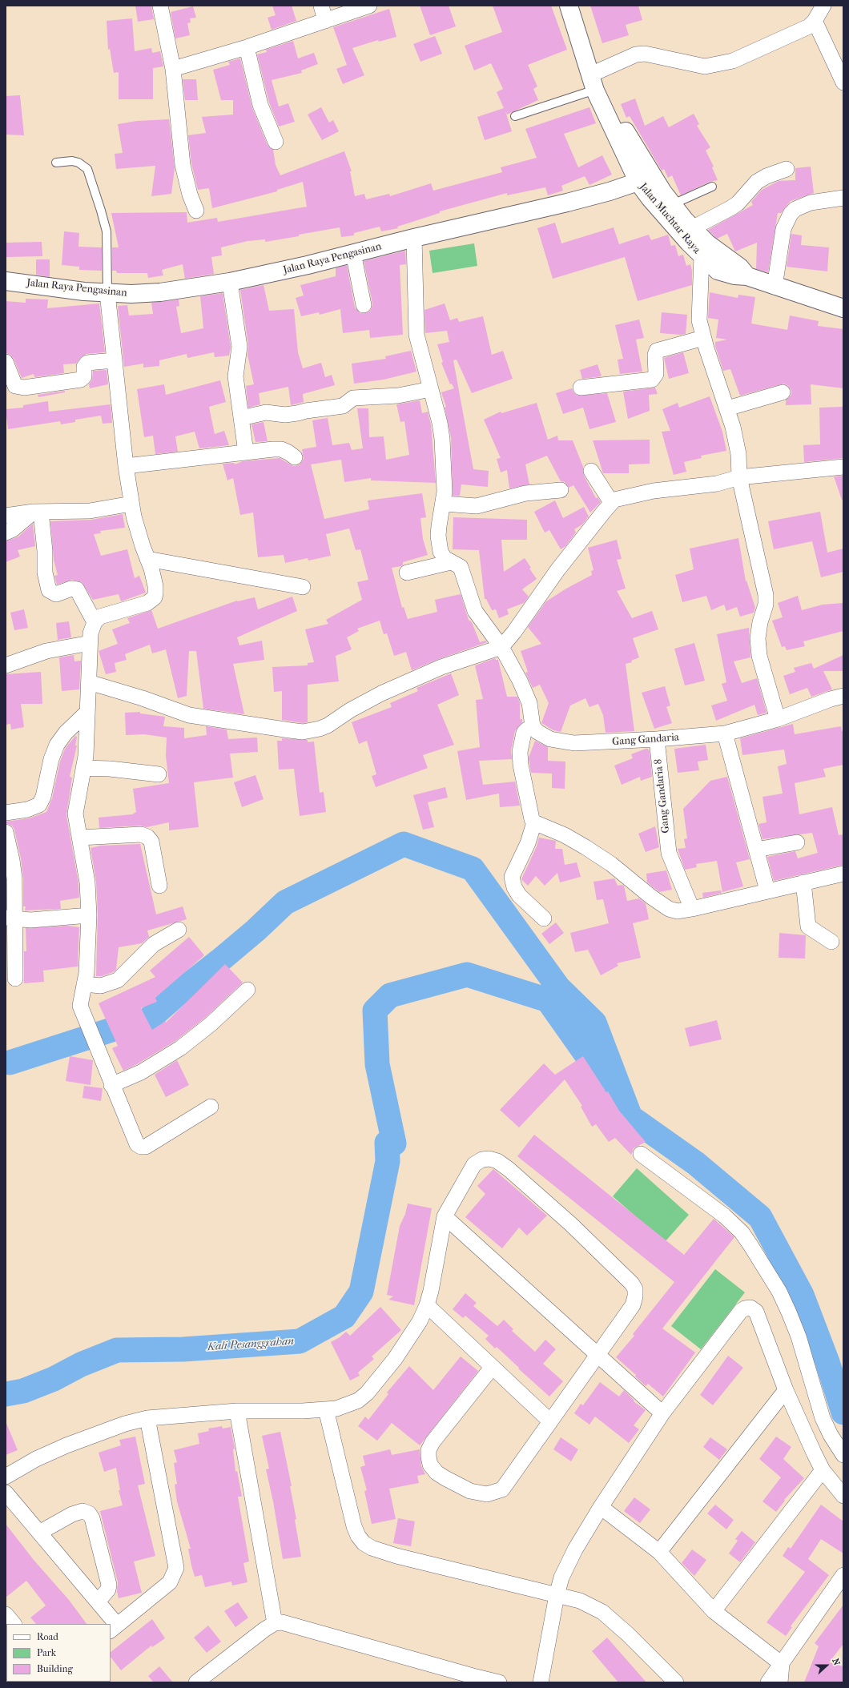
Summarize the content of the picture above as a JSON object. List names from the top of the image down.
{
  "streets": {
    "main road": ["Jalan Muchtar Raya", "Jalan Raya Pengasinan"],
    "street": ["Gang Gandaria", "Gang Gandaria 8"]
  },
  "crossings": [
    ["Jalan Muchtar Raya", "Jalan Raya Pengasinan"],
    ["Gang Gandaria", "Gang Gandaria 8"]
  ],
  "water": ["Kali Pesanggrahan"],
  "legend": ["Road", "Park", "Building"],
  "north": "right"
}
